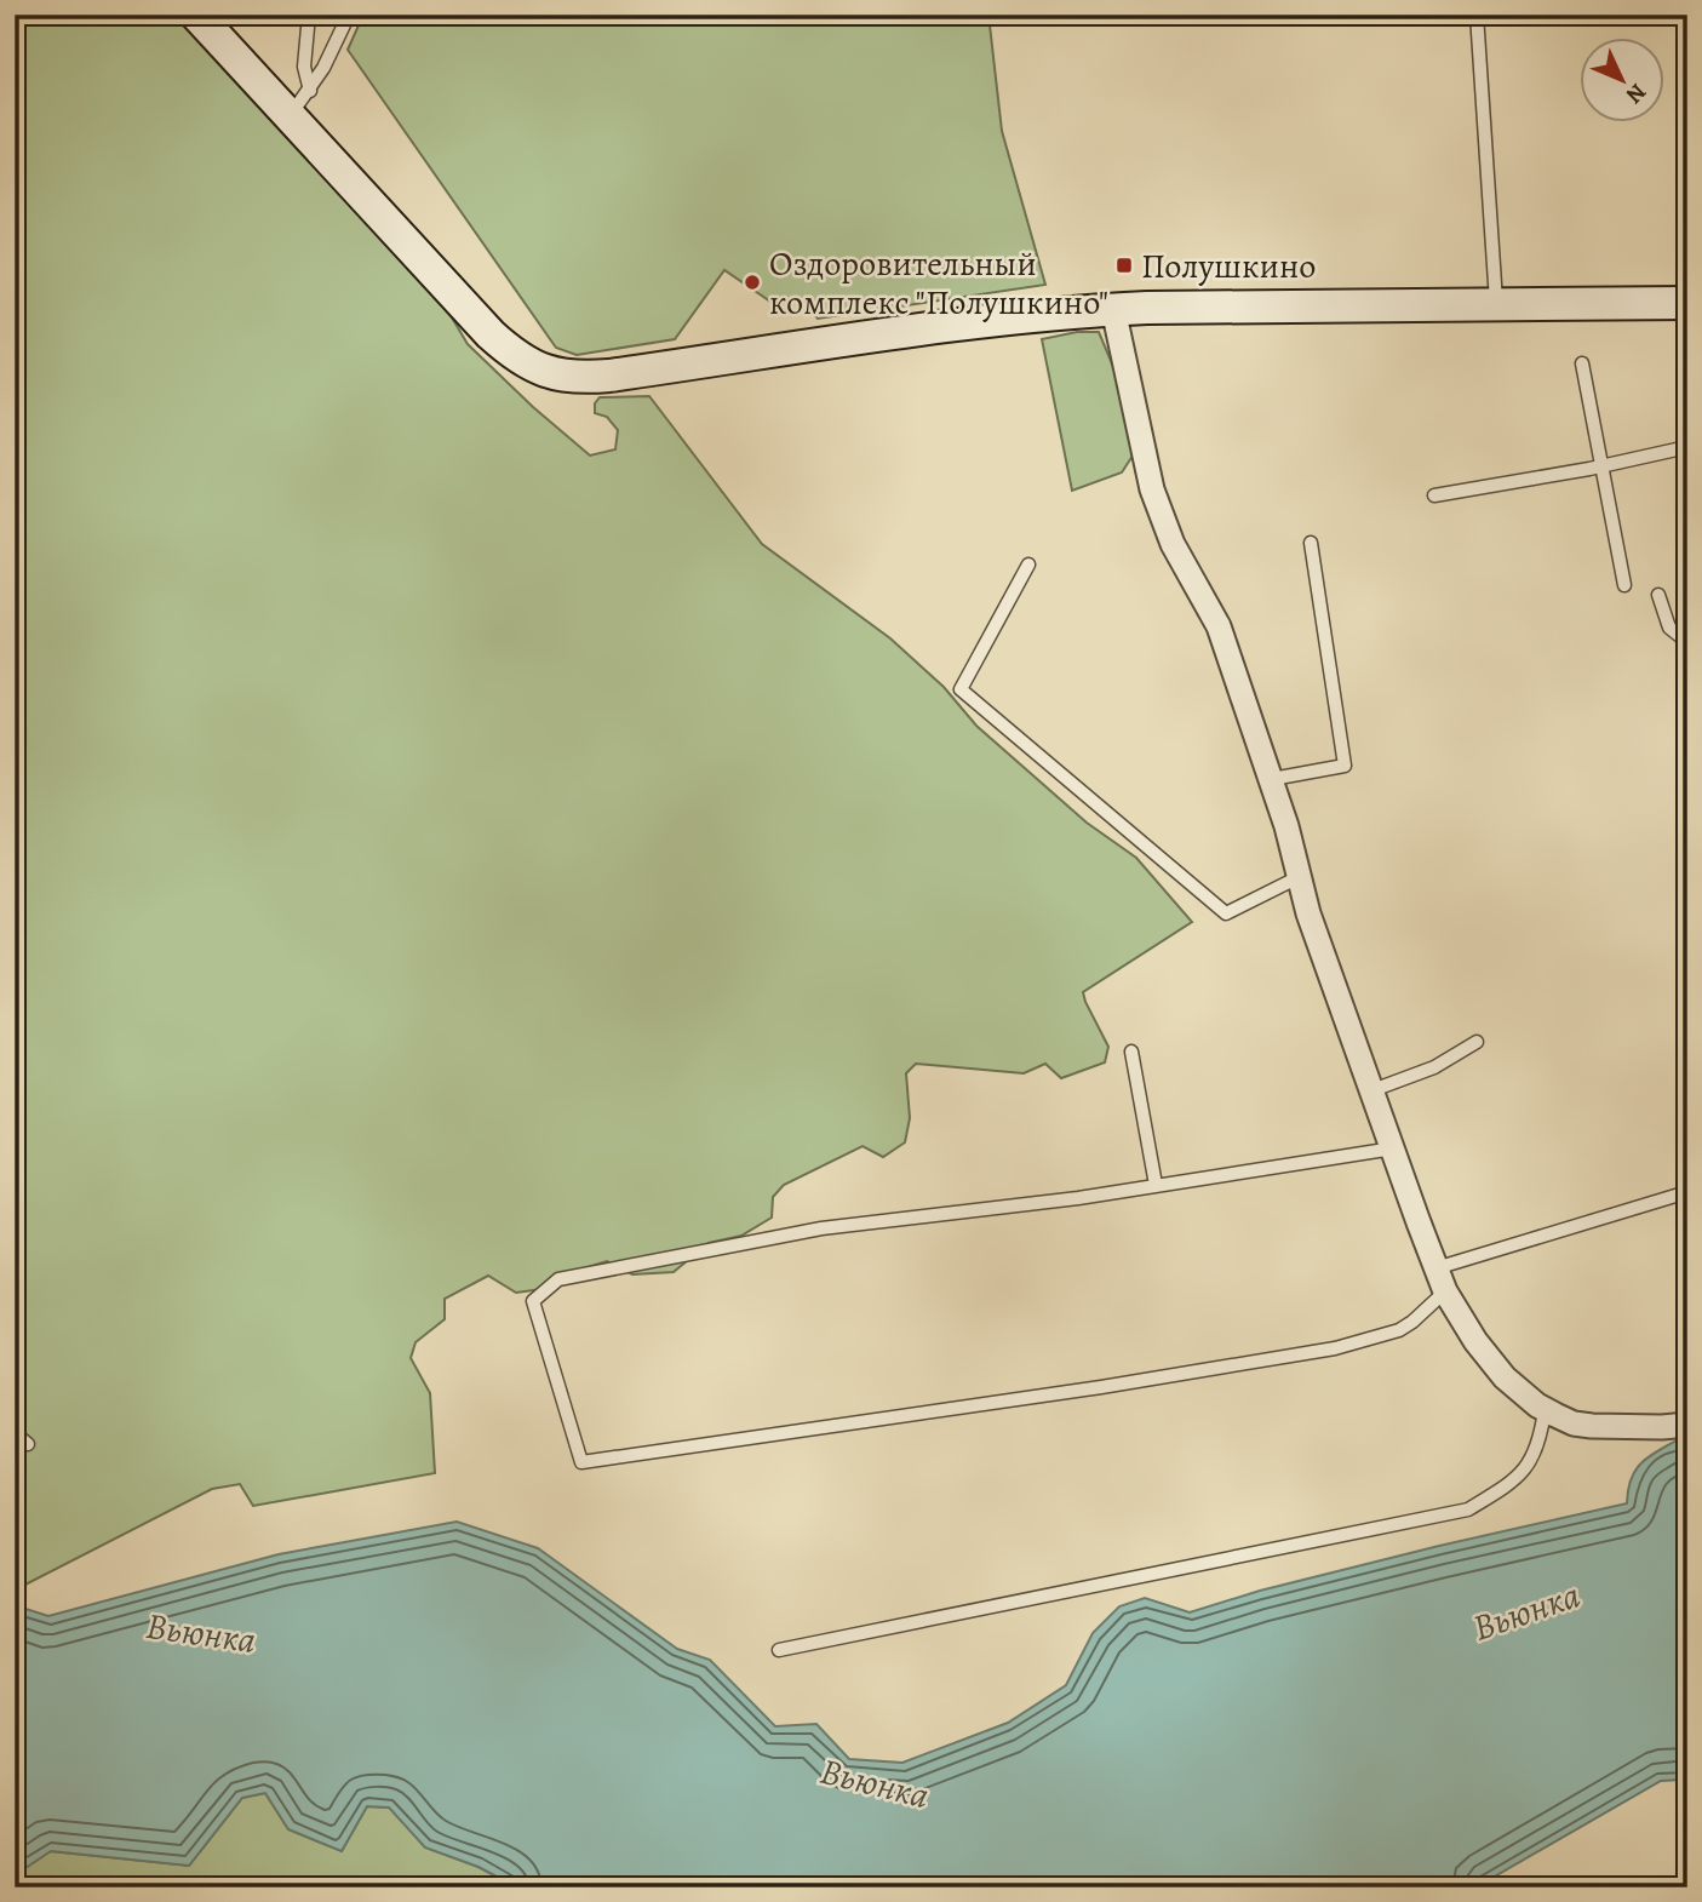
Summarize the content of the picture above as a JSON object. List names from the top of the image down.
{
  "water": ["Вьюнка"],
  "places": {
    "transit": ["Полушкино"],
    "other": ["Оздоровительный комплекс \"Полушкино\""]
  },
  "north": "bottom right"
}
